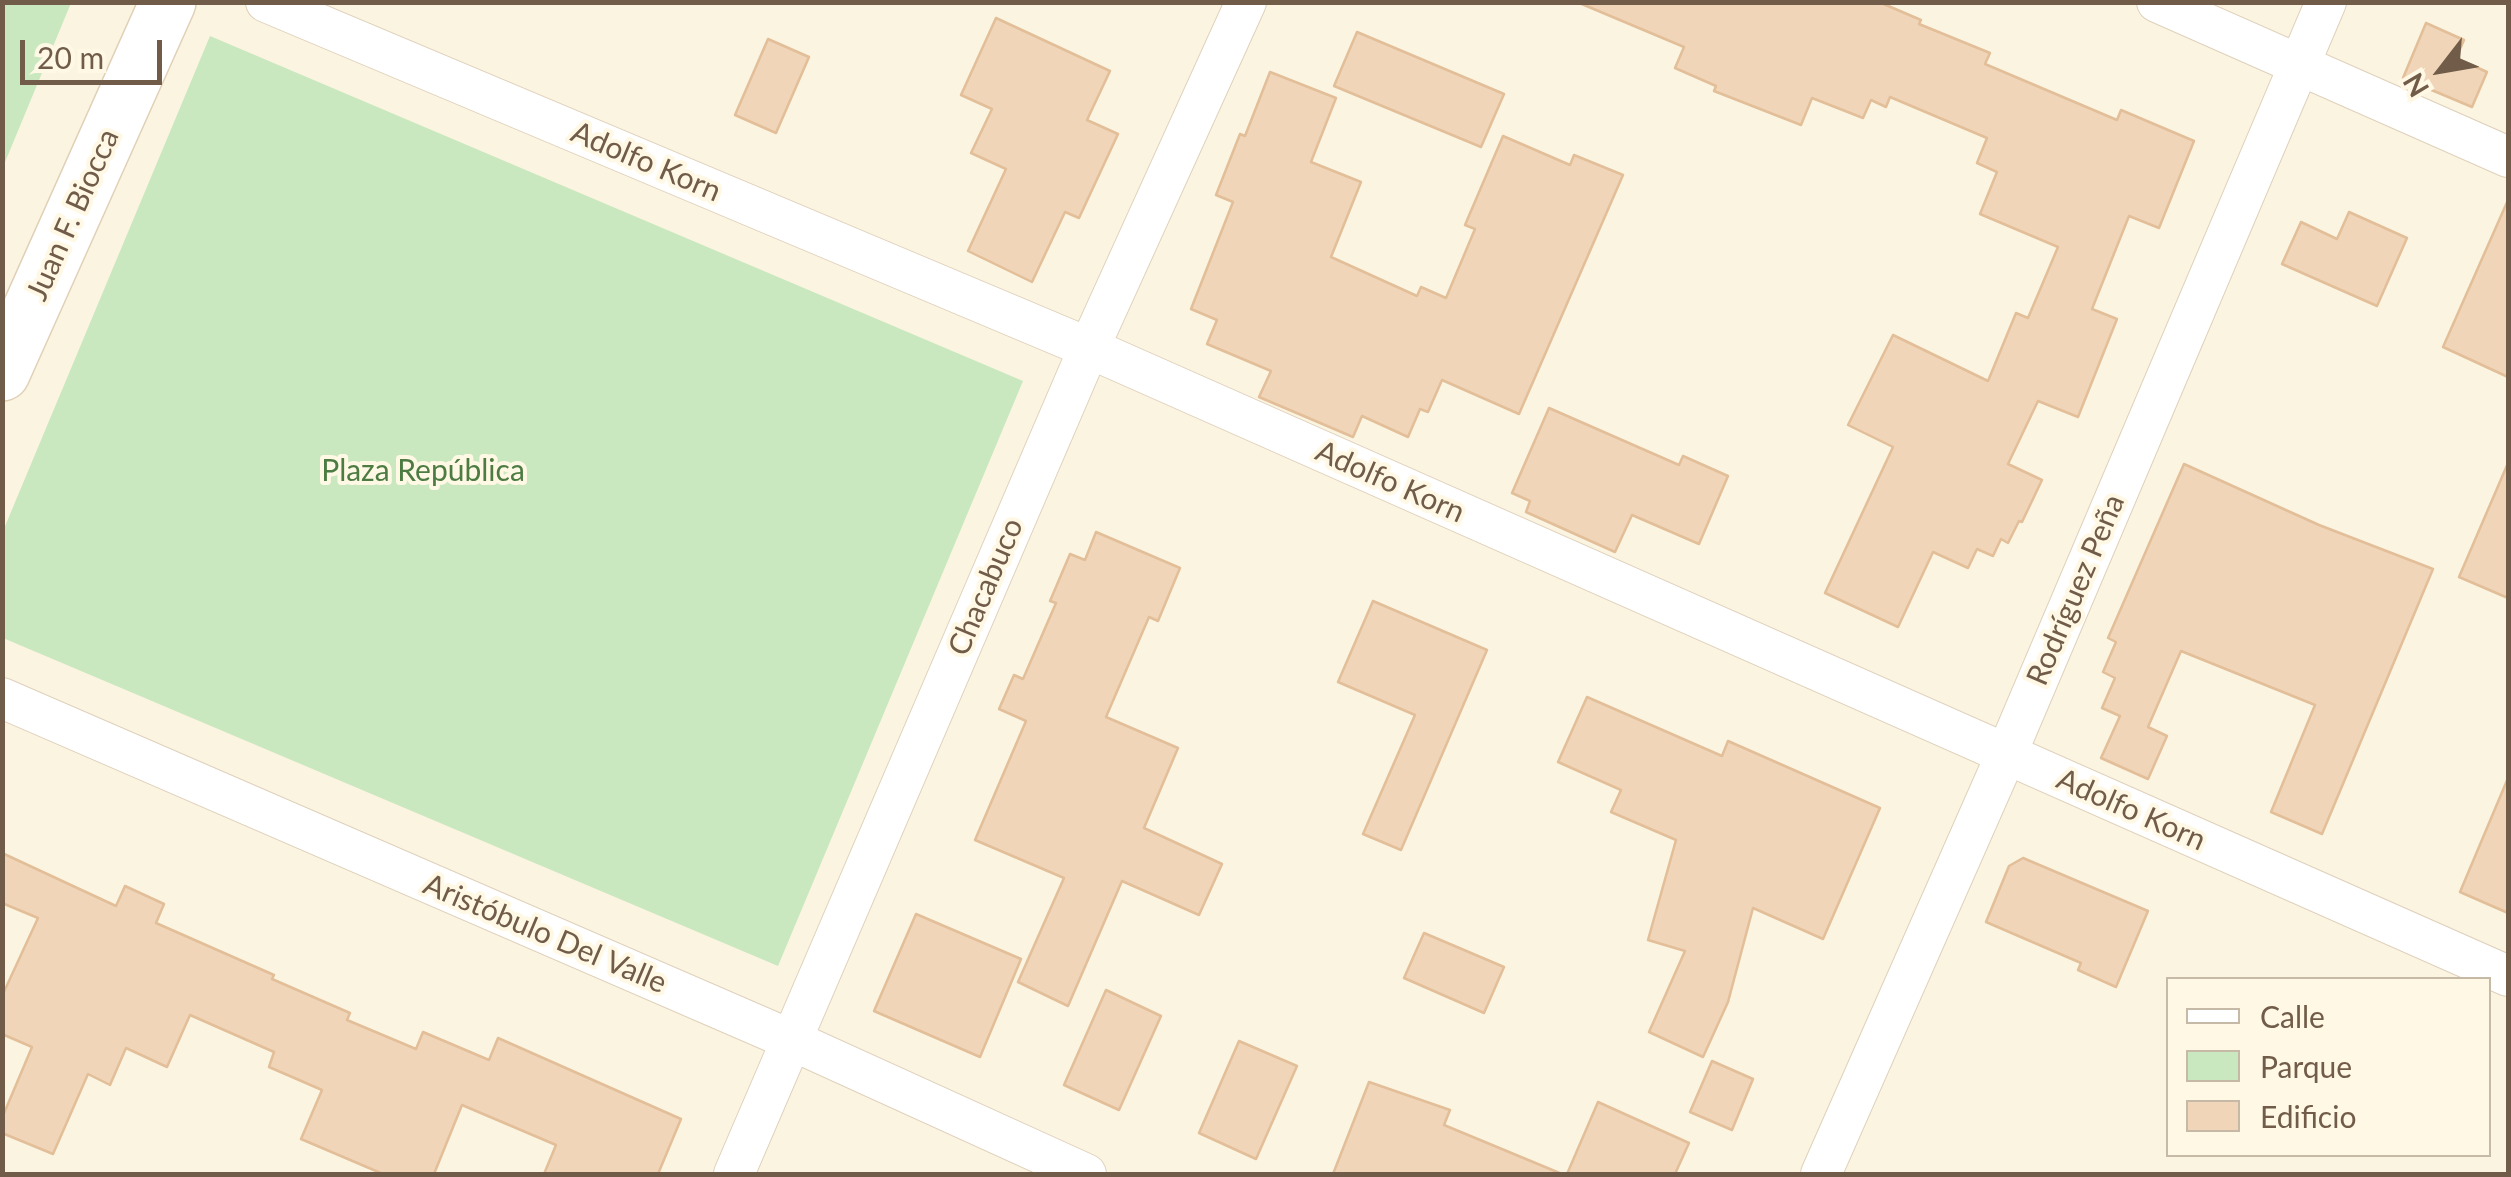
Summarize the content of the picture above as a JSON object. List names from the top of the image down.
{
  "streets": {
    "street": [
      "Adolfo Korn",
      "Juan F. Biocca",
      "Chacabuco",
      "Rodríguez Peña",
      "Aristóbulo Del Valle"
    ]
  },
  "crossings": [
    ["Adolfo Korn", "Chacabuco"],
    ["Adolfo Korn", "Rodríguez Peña"],
    ["Chacabuco", "Aristóbulo Del Valle"]
  ],
  "parks": ["Plaza República"],
  "legend": ["Calle", "Parque", "Edificio"],
  "scale_bar": "20 m",
  "north": "bottom left"
}
